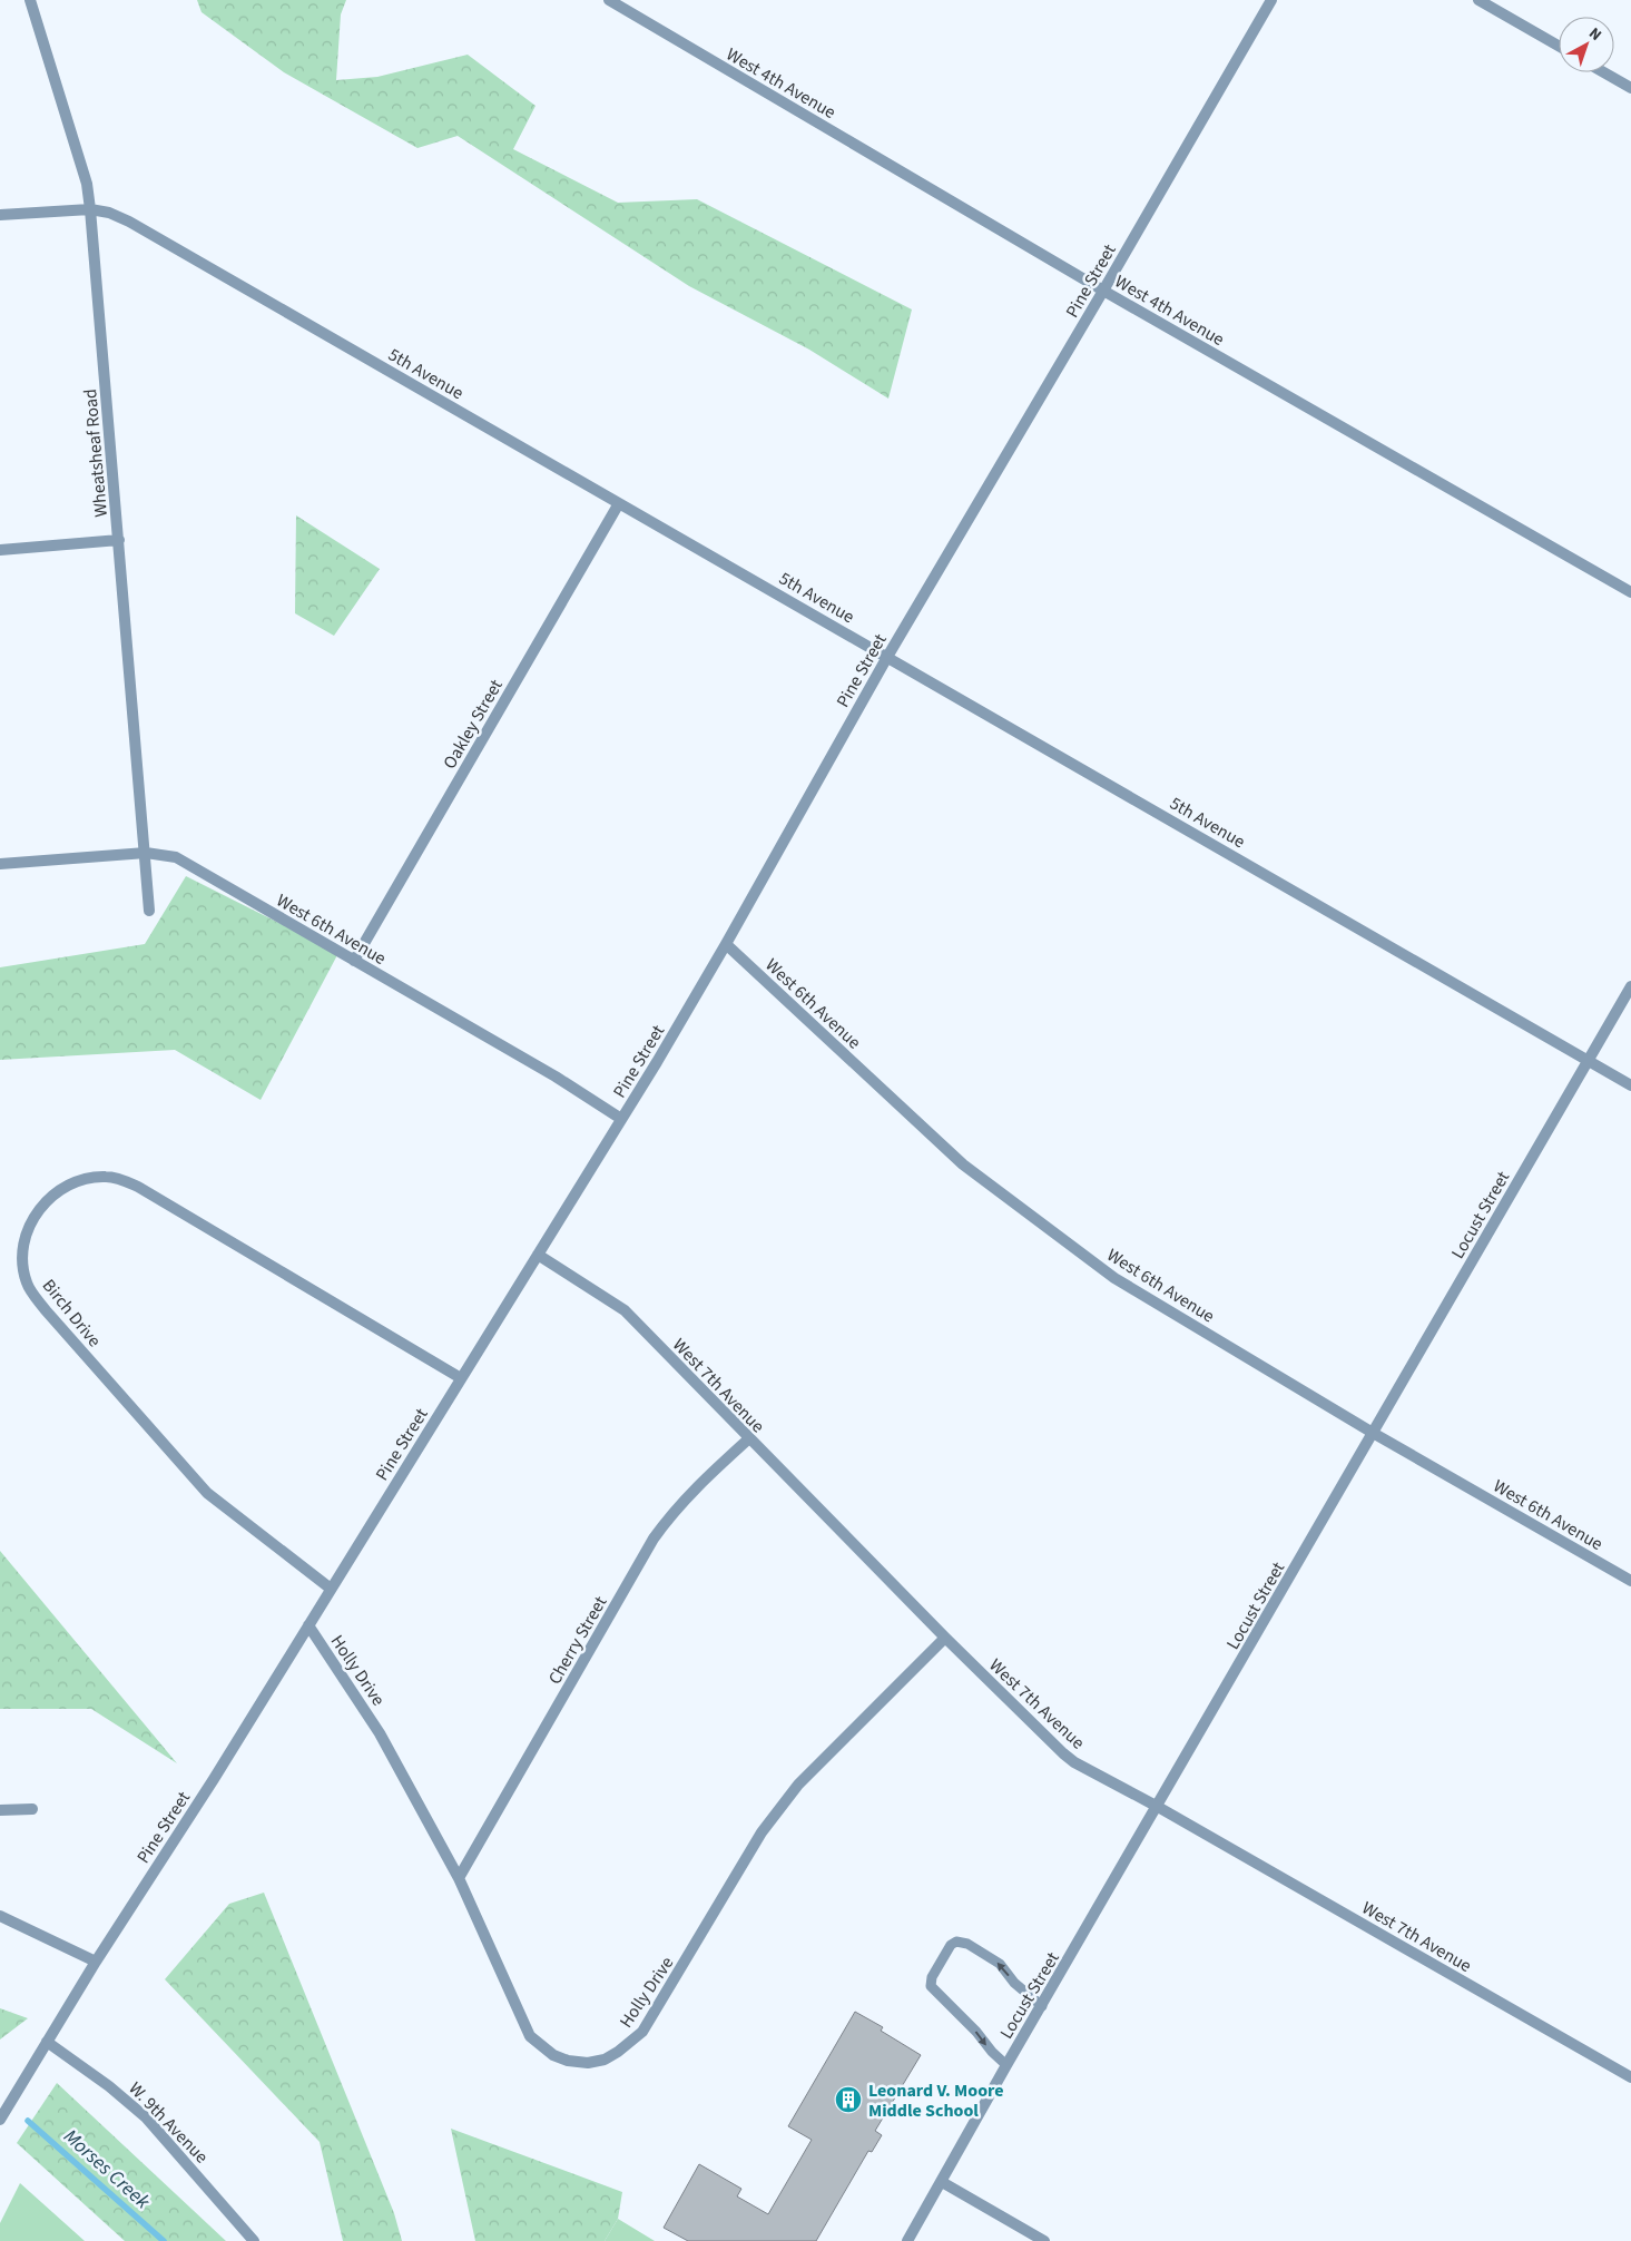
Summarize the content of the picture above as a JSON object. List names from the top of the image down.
{
  "streets": {
    "street": [
      "West 4th Avenue",
      "Pine Street",
      "5th Avenue",
      "Wheatsheaf Road",
      "Oakley Street",
      "West 6th Avenue",
      "Locust Street",
      "Birch Drive",
      "West 7th Avenue",
      "Cherry Street",
      "Holly Drive",
      "W. 9th Avenue"
    ]
  },
  "crossings": [
    ["West 4th Avenue", "Pine Street"],
    ["Pine Street", "5th Avenue"],
    ["Pine Street", "West 6th Avenue"],
    ["Pine Street", "Birch Drive"],
    ["Pine Street", "West 7th Avenue"],
    ["Pine Street", "Holly Drive"],
    ["Pine Street", "W. 9th Avenue"],
    ["5th Avenue", "Wheatsheaf Road"],
    ["5th Avenue", "Oakley Street"],
    ["5th Avenue", "Locust Street"],
    ["Wheatsheaf Road", "West 6th Avenue"],
    ["Oakley Street", "West 6th Avenue"],
    ["West 6th Avenue", "Locust Street"],
    ["Locust Street", "West 7th Avenue"],
    ["West 7th Avenue", "Cherry Street"],
    ["West 7th Avenue", "Holly Drive"],
    ["Cherry Street", "Holly Drive"]
  ],
  "water": ["Morses Creek"],
  "places": {
    "building": ["Leonard V. Moore Middle School"]
  },
  "north": "top right"
}
